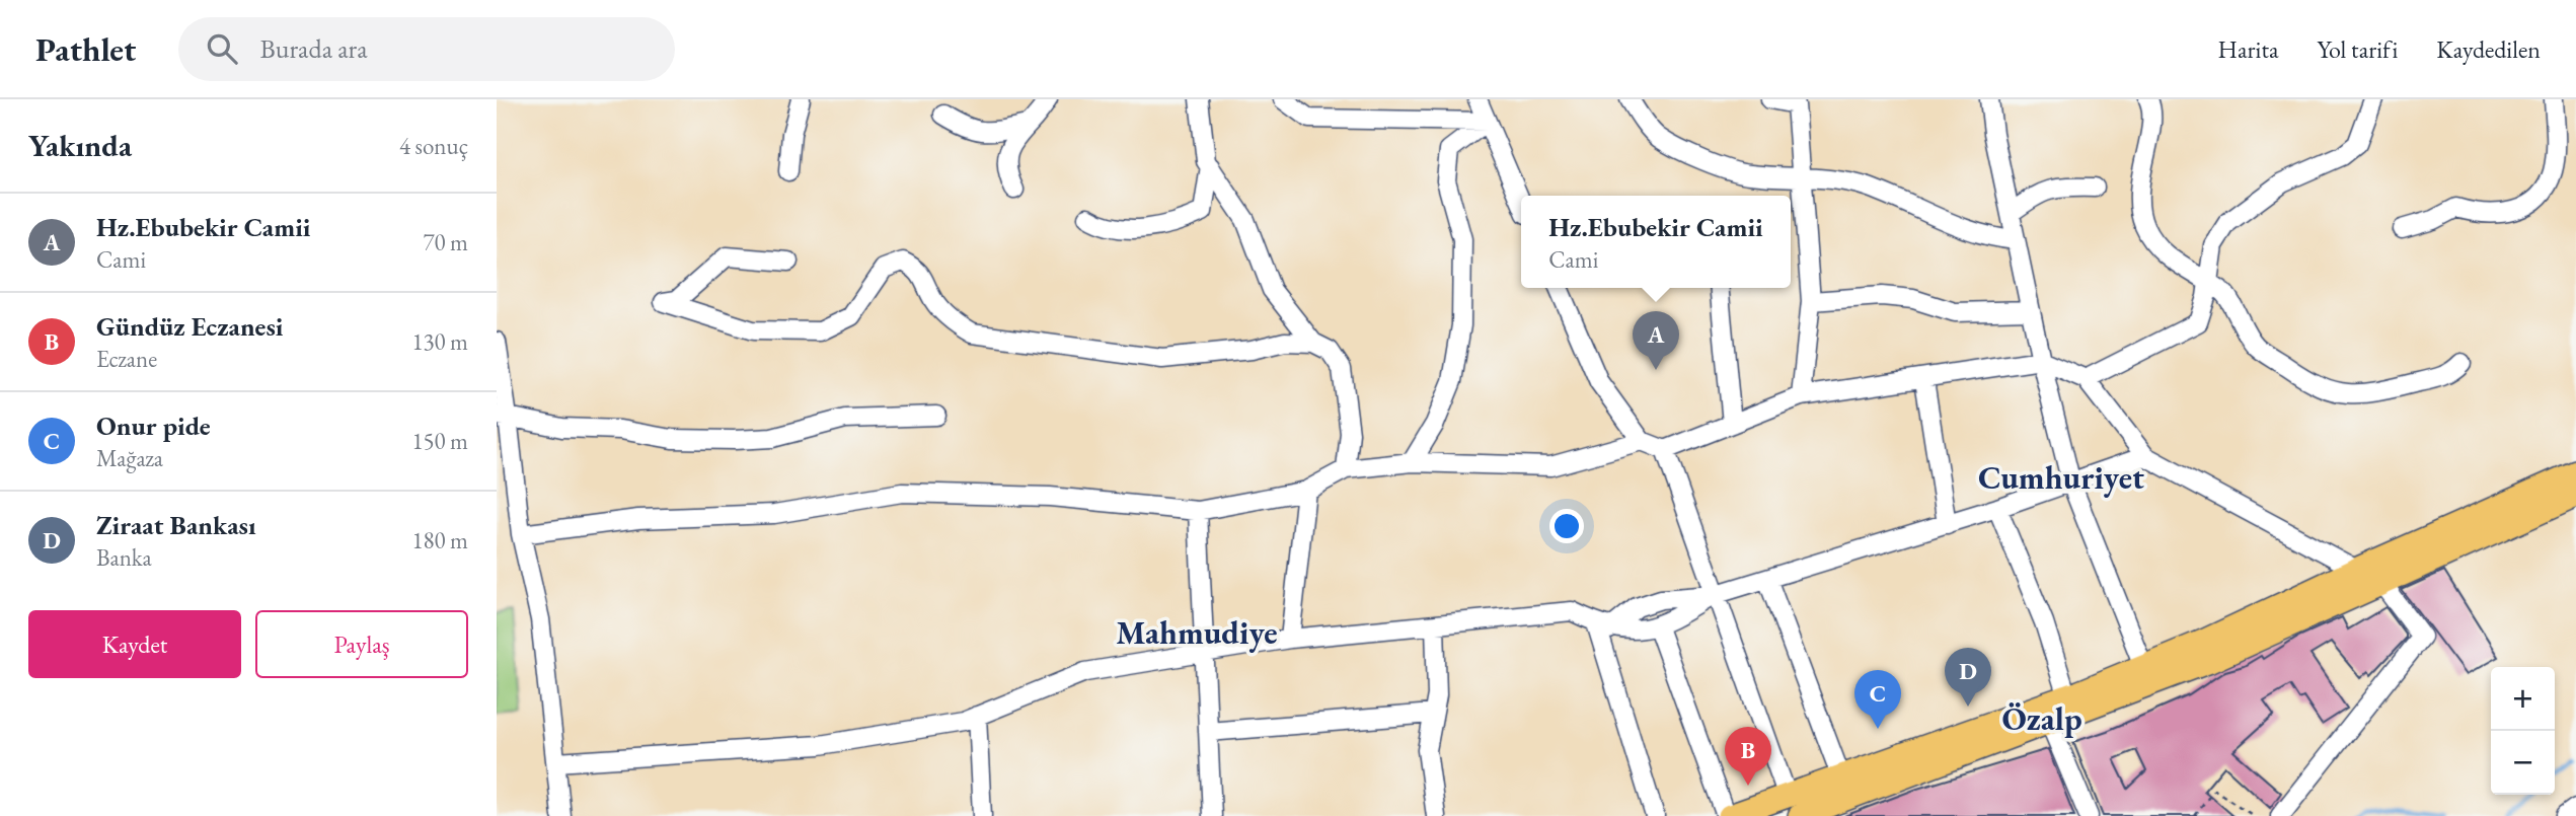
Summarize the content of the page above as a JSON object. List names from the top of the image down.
{
  "districts": ["Cumhuriyet", "Mahmudiye", "Özalp"],
  "page": {
    "header": "Pathlet",
    "search": "Burada ara",
    "nav": ["Harita", "Yol tarifi", "Kaydedilen"],
    "heading": ["Yakında", "4 sonuç"],
    "list": [
      {
        "mark": "A",
        "name": "Hz.Ebubekir Camii",
        "note": "Cami",
        "value": "70 m"
      },
      {
        "mark": "B",
        "name": "Gündüz Eczanesi",
        "note": "Eczane",
        "value": "130 m"
      },
      {
        "mark": "C",
        "name": "Onur pide",
        "note": "Mağaza",
        "value": "150 m"
      },
      {
        "mark": "D",
        "name": "Ziraat Bankası",
        "note": "Banka",
        "value": "180 m"
      }
    ],
    "popup": ["Hz.Ebubekir Camii", "Cami"],
    "pins": [
      "A",
      "D",
      "C",
      "B"
    ],
    "buttons": ["Kaydet", "Paylaş"],
    "map_buttons": ["+", "−"]
  }
}
